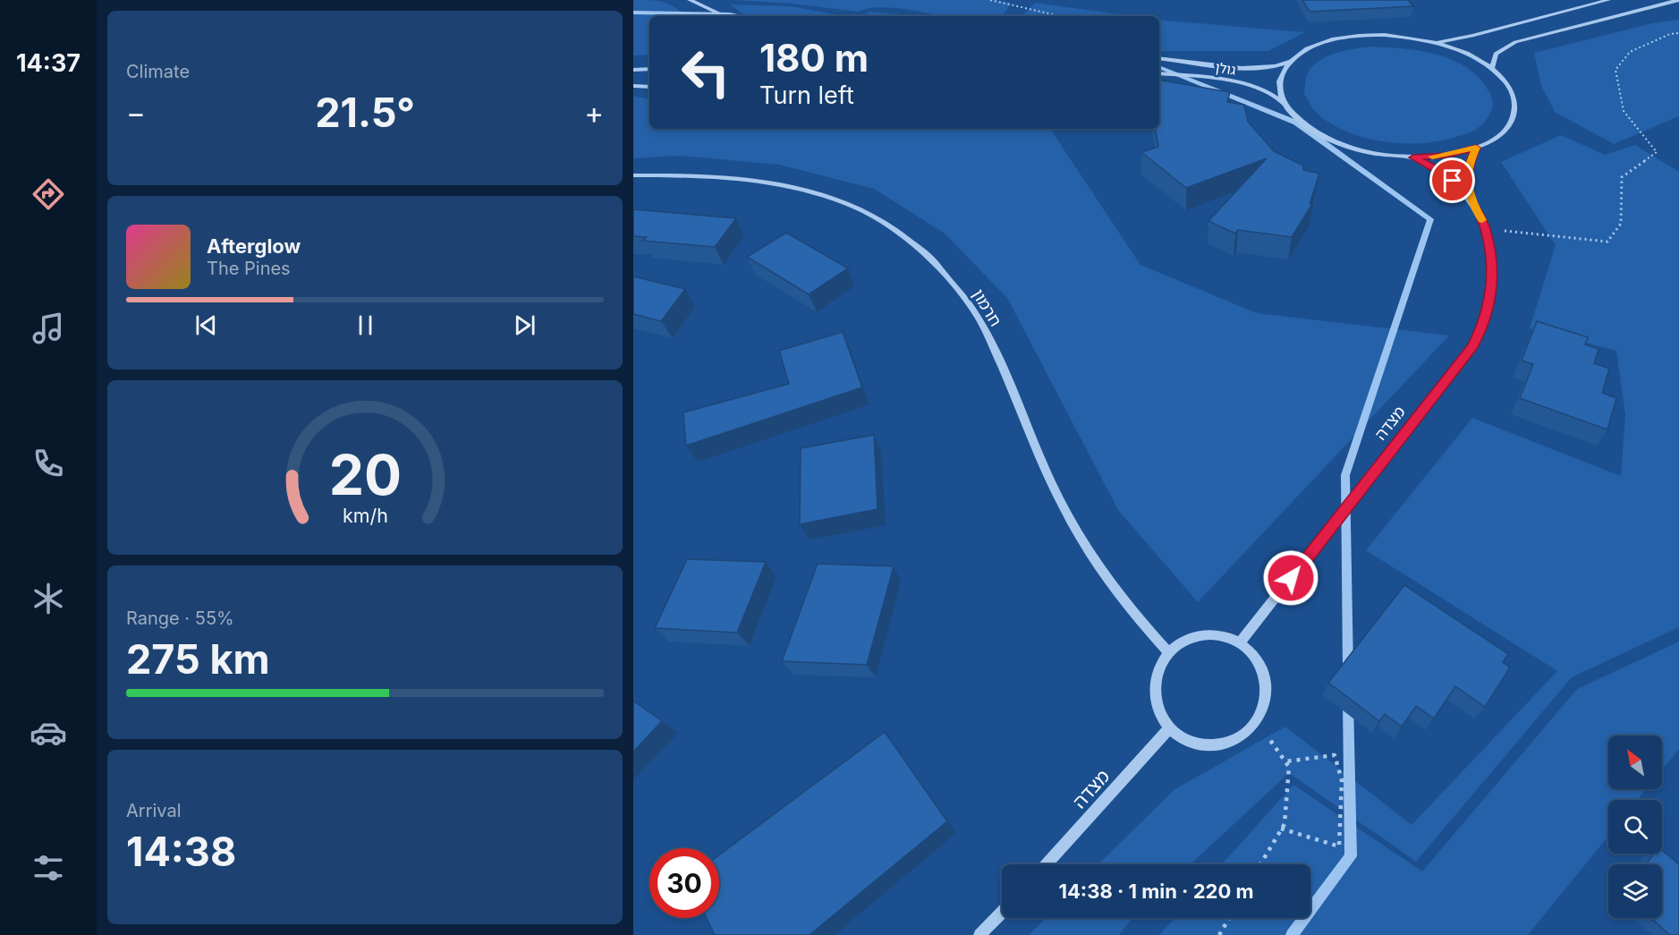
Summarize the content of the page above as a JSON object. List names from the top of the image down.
{
  "streets": {
    "street": ["גולן", "חרמון", "מצדה"]
  },
  "crossings": [
    ["גולן", "מצדה"],
    ["חרמון", "מצדה"]
  ],
  "north": "top left",
  "page": {
    "tabs": "14:37",
    "tile": [
      "Climate",
      ["Range · 55%", "275 km"],
      ["Arrival", "14:38"]
    ],
    "turn": ["180 m", "Turn left"],
    "heat": ["−", "21.5°", "+"],
    "song": ["Afterglow", "The Pines"],
    "limit": "30",
    "trip": "14:38 · 1 min · 220 m",
    "gauge": ["20", "km/h"]
  }
}
